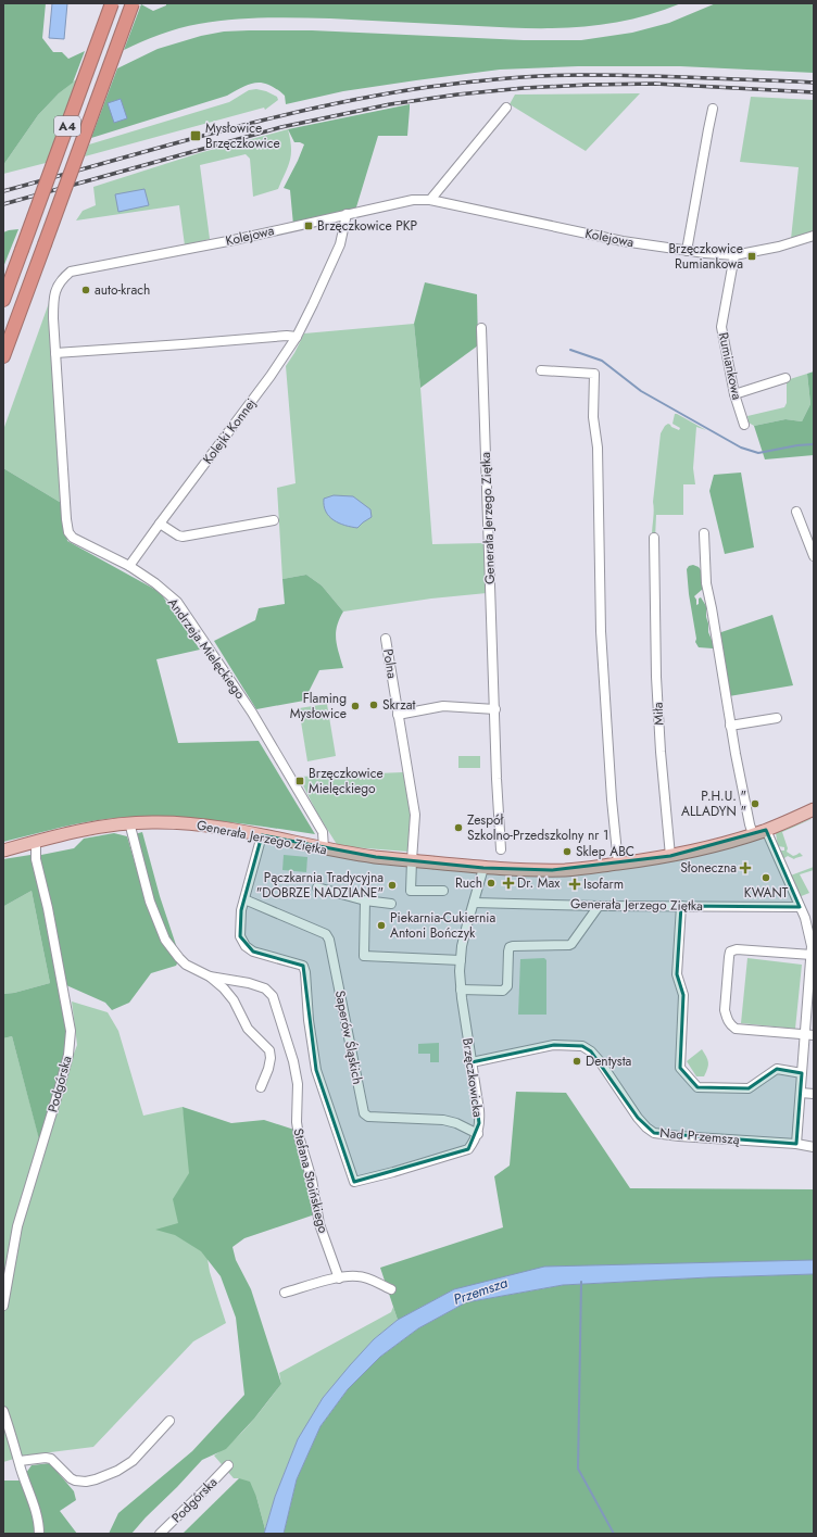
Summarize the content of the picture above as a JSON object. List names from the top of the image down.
{
  "streets": {
    "highway": ["A4"],
    "main road": ["Generała Jerzego Ziętka"],
    "street": [
      "Kolejowa",
      "Rumiankowa",
      "Kolejki Konnej",
      "Andrzeja Mielęckiego",
      "Polna",
      "Miła",
      "Saperów Śląskich",
      "Brzęczkowicka",
      "Podgórska",
      "Nad Przemszą",
      "Stefana Stoińskiego"
    ]
  },
  "crossings": [
    ["Kolejowa", "Rumiankowa"],
    ["Kolejowa", "Kolejki Konnej"],
    ["Kolejowa", "Andrzeja Mielęckiego"],
    ["Kolejki Konnej", "Andrzeja Mielęckiego"],
    ["Generała Jerzego Ziętka", "Andrzeja Mielęckiego"],
    ["Generała Jerzego Ziętka", "Miła"],
    ["Generała Jerzego Ziętka", "Brzęczkowicka"],
    ["Generała Jerzego Ziętka", "Podgórska"],
    ["Generała Jerzego Ziętka", "Stefana Stoińskiego"],
    ["Saperów Śląskich", "Brzęczkowicka"],
    ["Brzęczkowicka", "Nad Przemszą"]
  ],
  "water": ["Przemsza"],
  "places": {
    "transit": [
      "Mysłowice Brzęczkowice",
      "Brzęczkowice PKP",
      "Brzęczkowice Rumiankowa",
      "Brzęczkowice Mielęckiego"
    ],
    "other": [
      "auto-krach",
      "Skrzat",
      "Flaming Mysłowice",
      "P.H.U. \" ALLADYN \"",
      "Zespół Szkolno-Przedszkolny nr 1",
      "Sklep ABC",
      "KWANT",
      "Ruch",
      "Pączkarnia Tradycyjna \"DOBRZE NADZIANE\"",
      "Piekarnia-Cukiernia Antoni Bończyk",
      "Dentysta"
    ],
    "health": ["Słoneczna", "Dr. Max", "Isofarm"]
  }
}
